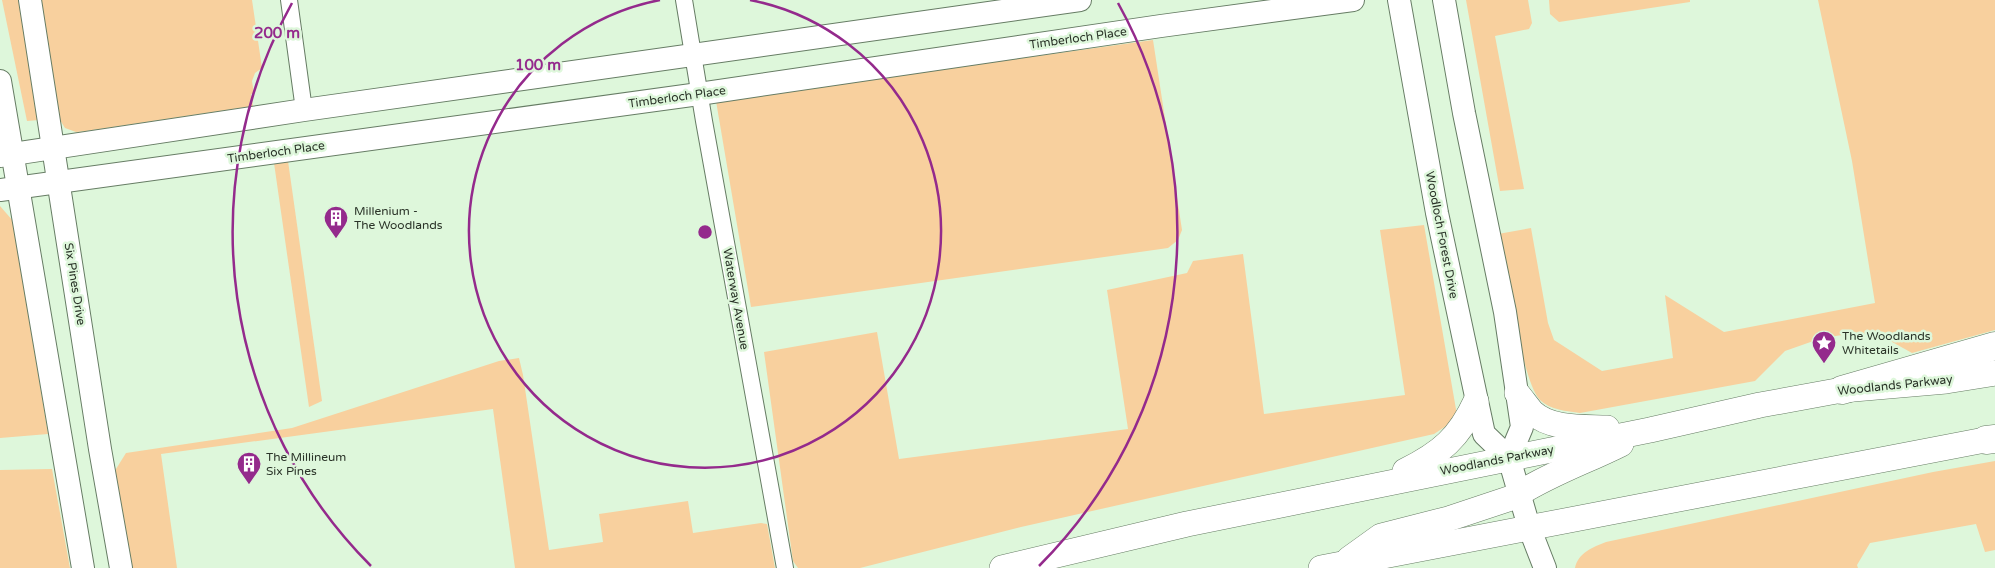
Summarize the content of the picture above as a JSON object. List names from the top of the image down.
{
  "streets": {
    "main road": ["Woodlands Parkway"],
    "street": [
      "Timberloch Place",
      "Woodloch Forest Drive",
      "Six Pines Drive",
      "Waterway Avenue"
    ]
  },
  "crossings": [
    ["Timberloch Place", "Six Pines Drive"],
    ["Timberloch Place", "Waterway Avenue"],
    ["Woodloch Forest Drive", "Woodlands Parkway"]
  ],
  "places": {
    "building": ["Millenium - The Woodlands", "The Millineum Six Pines"],
    "place": ["The Woodlands Whitetails"]
  },
  "rings": ["200 m", "100 m"]
}
